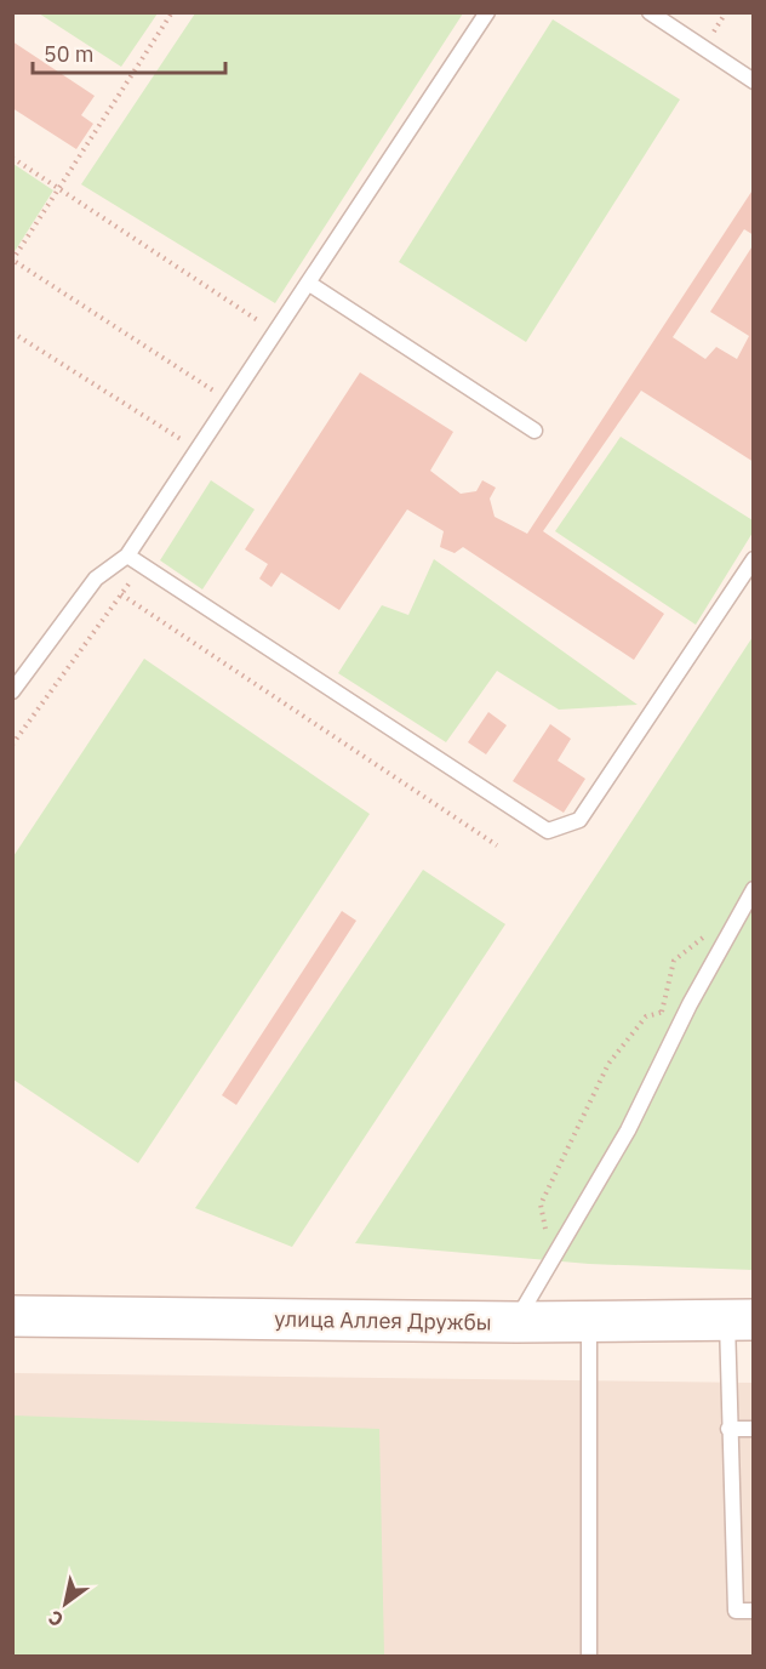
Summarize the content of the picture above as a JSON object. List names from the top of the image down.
{
  "streets": {
    "main road": ["улица Аллея Дружбы"]
  },
  "scale_bar": "50 m",
  "north": "bottom left"
}
